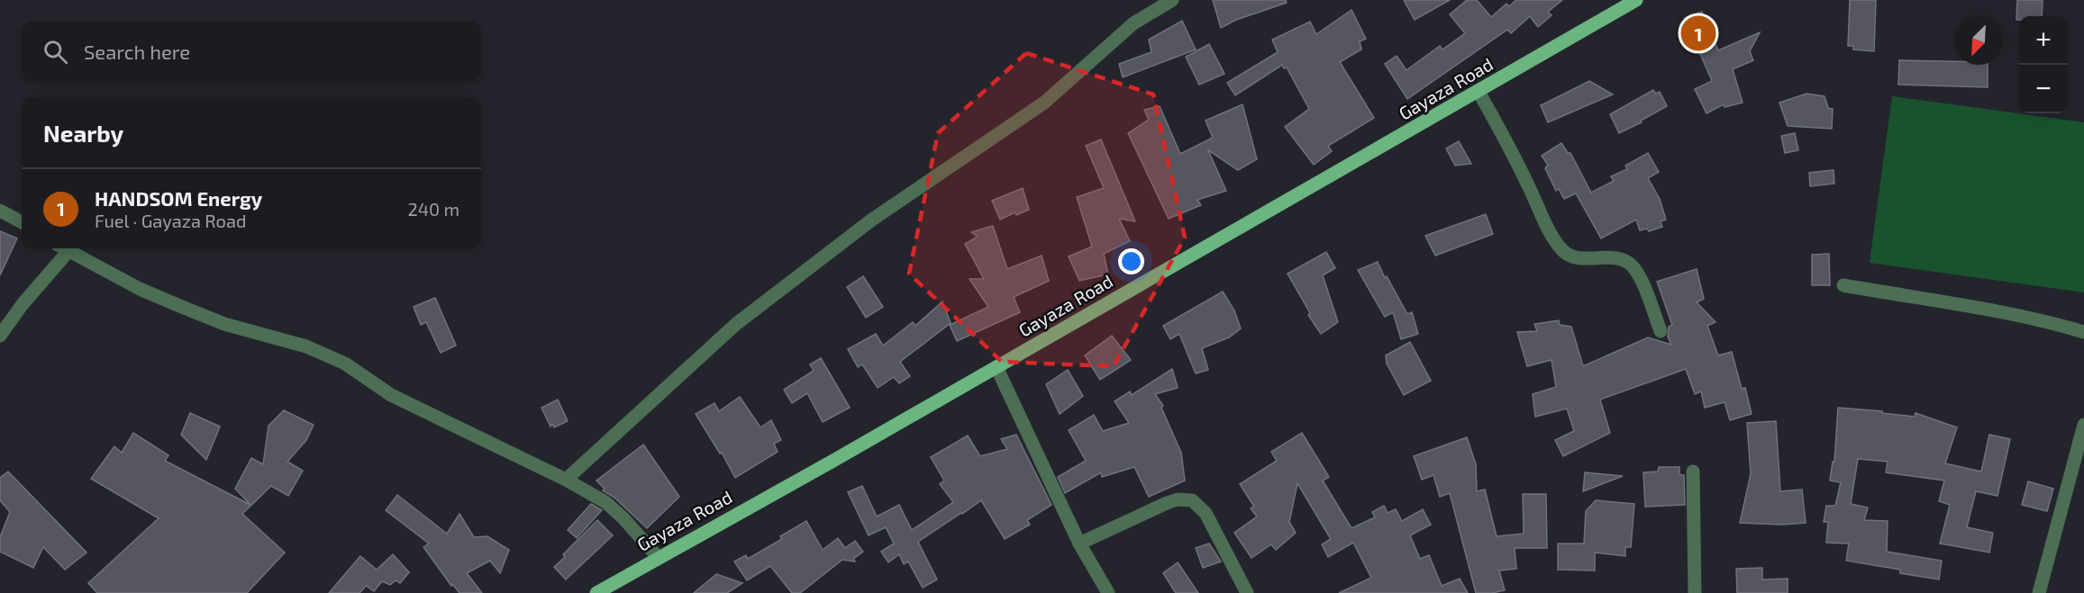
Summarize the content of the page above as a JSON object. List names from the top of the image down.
{
  "streets": {
    "main road": ["Gayaza Road"]
  },
  "north": "bottom left",
  "page": {
    "pins": "1",
    "map_buttons": ["+", "−"],
    "search": "Search here",
    "heading": "Nearby",
    "list": [
      {
        "mark": "1",
        "name": "HANDSOM Energy",
        "note": "Fuel · Gayaza Road",
        "value": "240 m"
      }
    ]
  }
}
